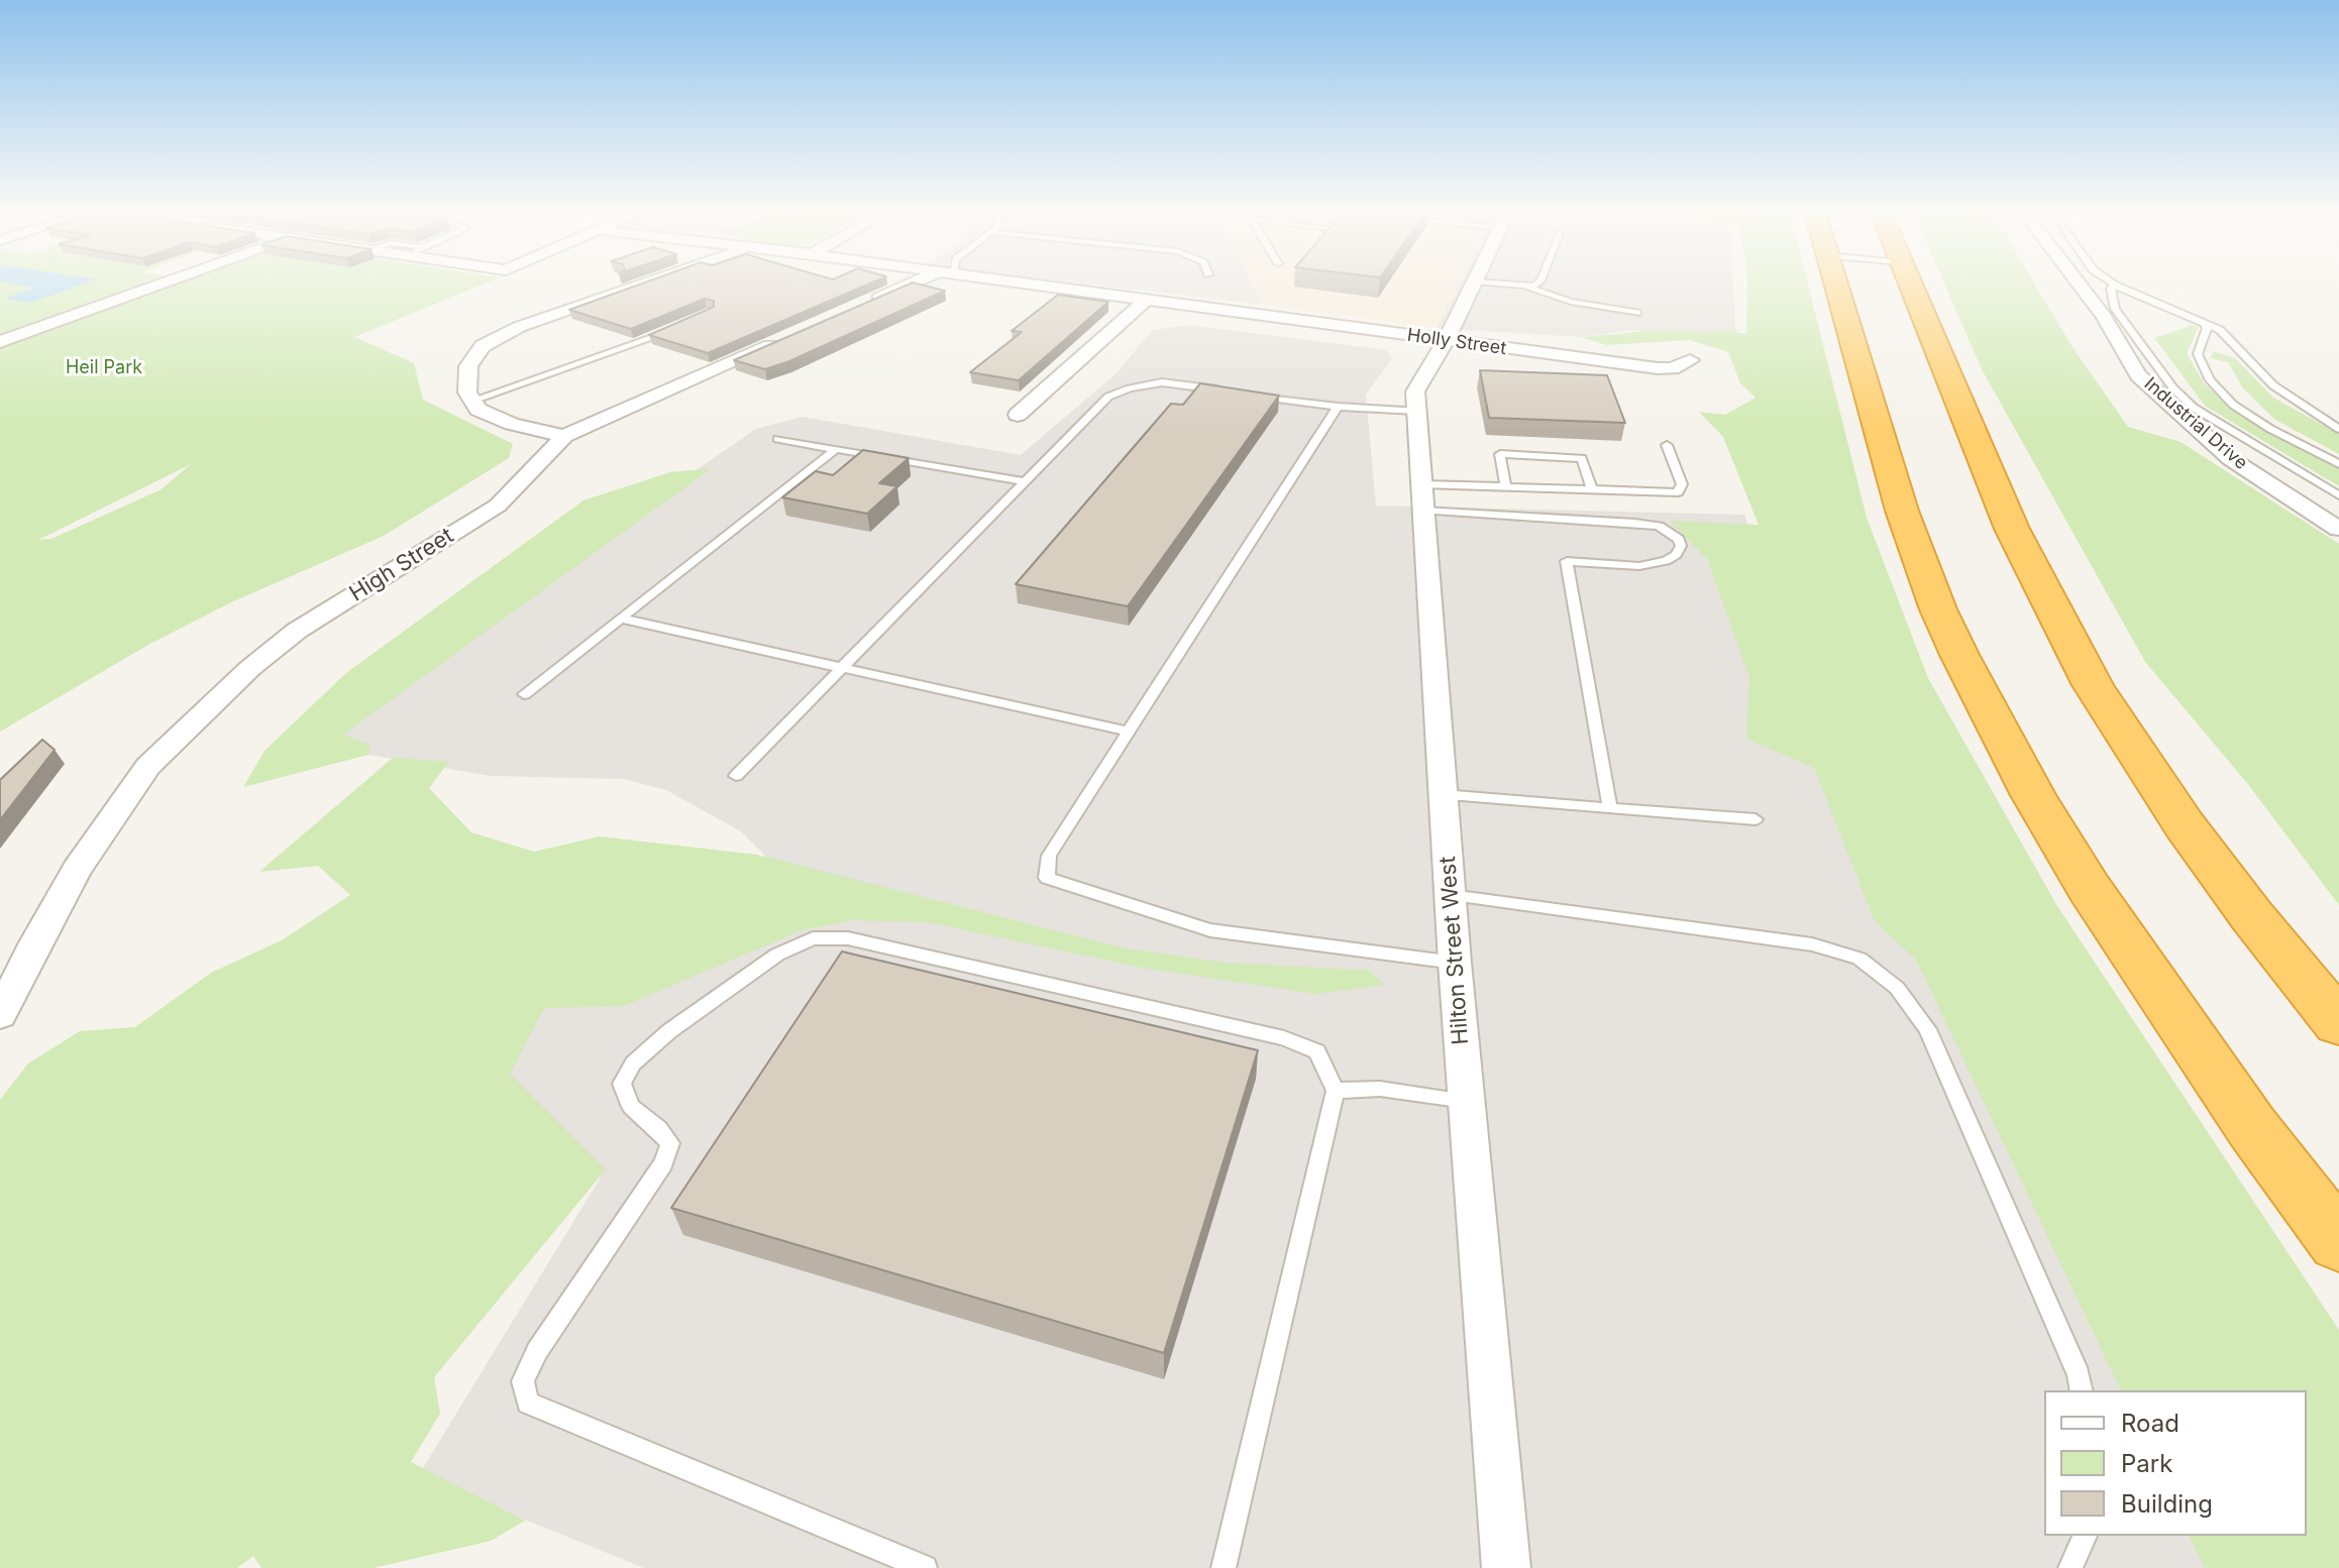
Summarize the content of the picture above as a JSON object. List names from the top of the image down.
{
  "streets": {
    "street": [
      "Holly Street",
      "Industrial Drive",
      "High Street",
      "Hilton Street West"
    ]
  },
  "crossings": [
    ["Holly Street", "Hilton Street West"]
  ],
  "parks": ["Heil Park"],
  "legend": ["Road", "Park", "Building"]
}
